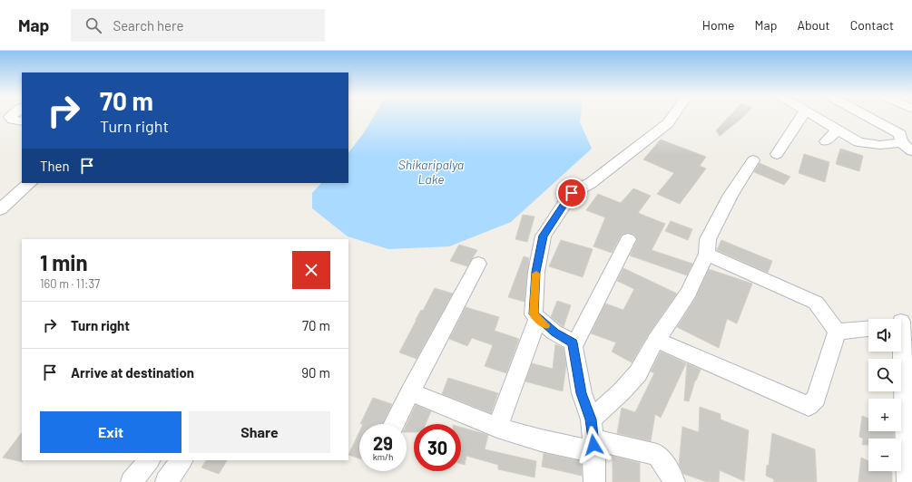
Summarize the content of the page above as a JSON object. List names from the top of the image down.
{
  "water": ["Shikaripalya Lake"],
  "page": {
    "header": "Map",
    "search": "Search here",
    "nav": [
      "Home",
      "Map",
      "About",
      "Contact"
    ],
    "turn": ["70 m", "Turn right"],
    "then": "Then",
    "heading": ["1 min", "160 m · 11:37"],
    "list": [
      {
        "name": "Turn right",
        "value": "70 m"
      },
      {
        "name": "Arrive at destination",
        "value": "90 m"
      }
    ],
    "map_buttons": ["+", "−"],
    "buttons": ["Exit", "Share"],
    "speed": "29 km/h",
    "limit": "30"
  }
}
